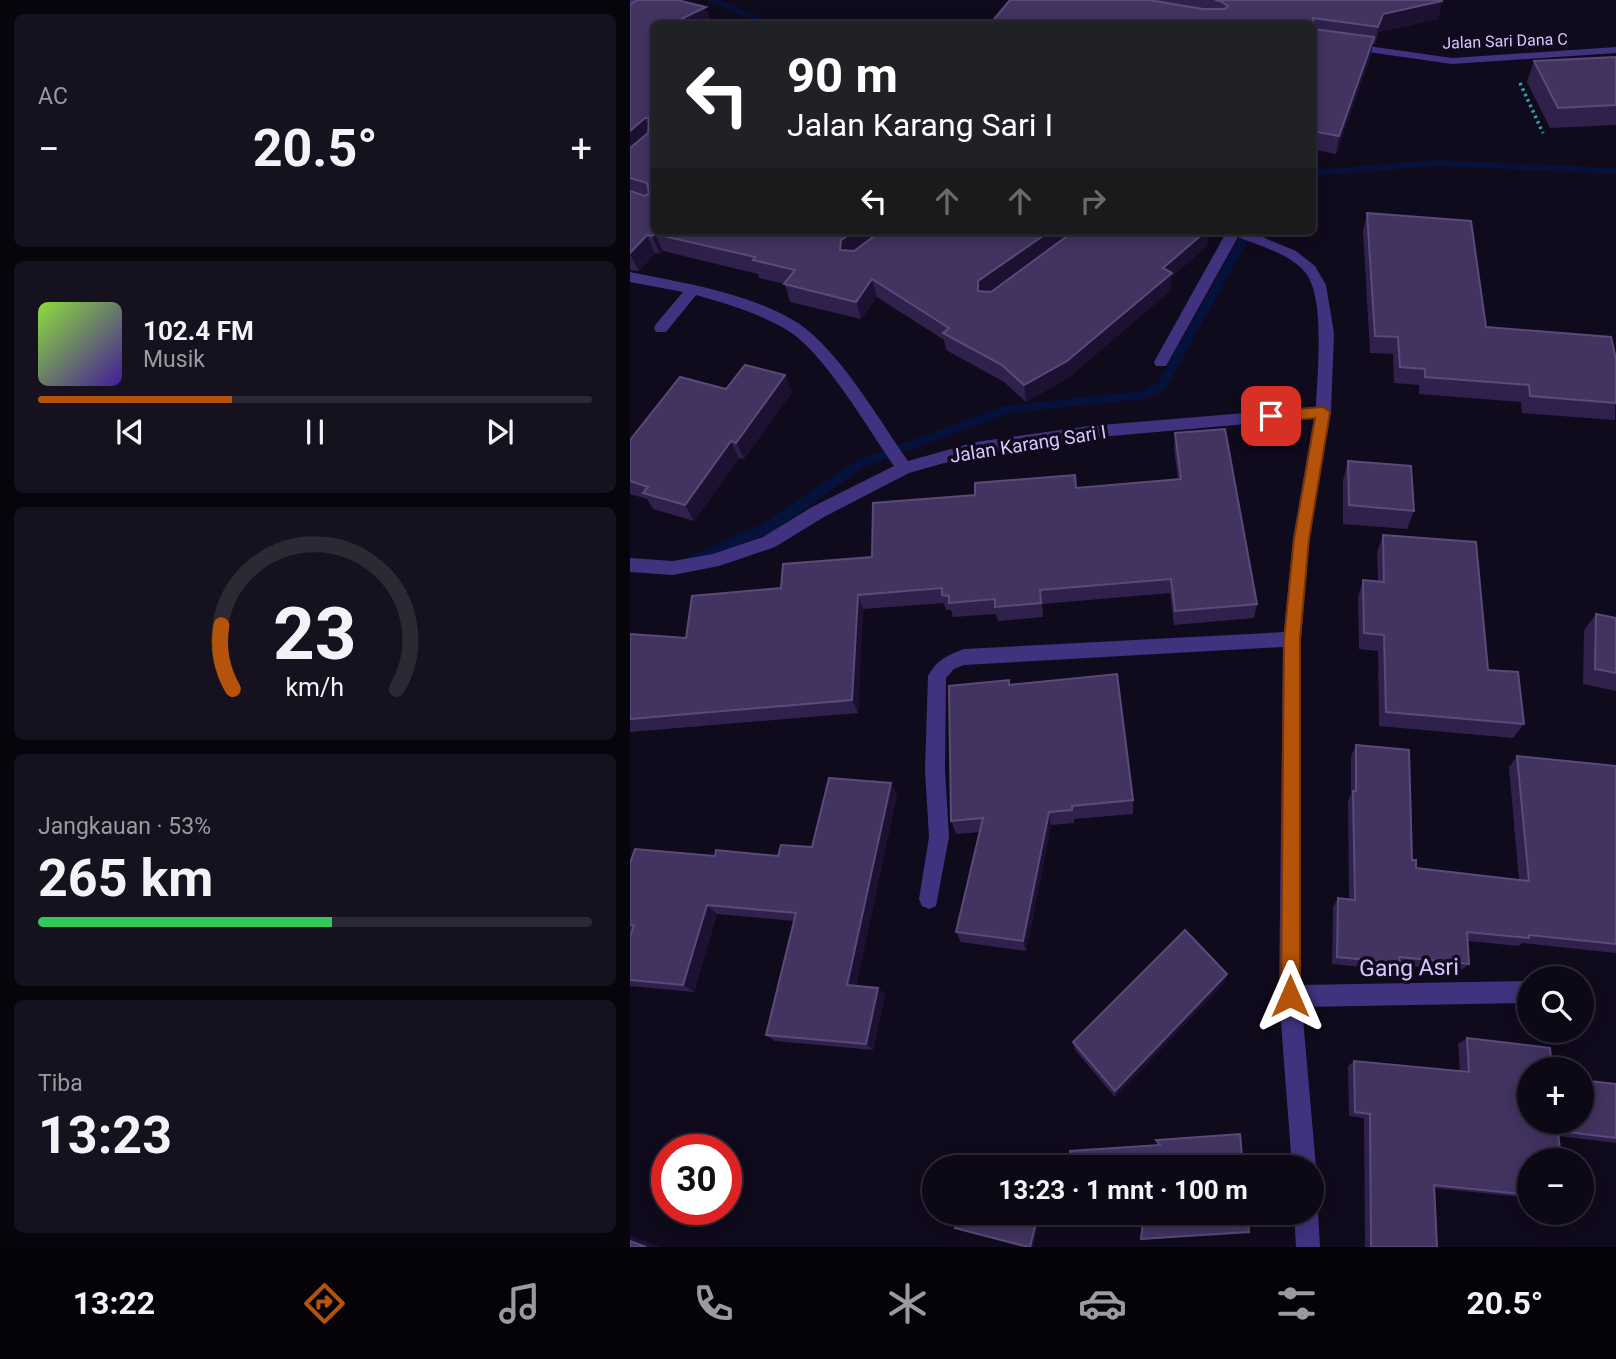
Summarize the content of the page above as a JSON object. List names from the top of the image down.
{
  "streets": {
    "street": ["Jalan Sari Dana C", "Jalan Karang Sari I", "Gang Asri"]
  },
  "page": {
    "tile": [
      "AC",
      ["Jangkauan · 53%", "265 km"],
      ["Tiba", "13:23"]
    ],
    "turn": ["90 m", "Jalan Karang Sari I"],
    "heat": ["−", "20.5°", "+"],
    "song": ["102.4 FM", "Musik"],
    "map_buttons": ["+", "−"],
    "limit": "30",
    "trip": "13:23 · 1 mnt · 100 m",
    "tabs": ["13:22", "20.5°"],
    "gauge": ["23", "km/h"]
  }
}
